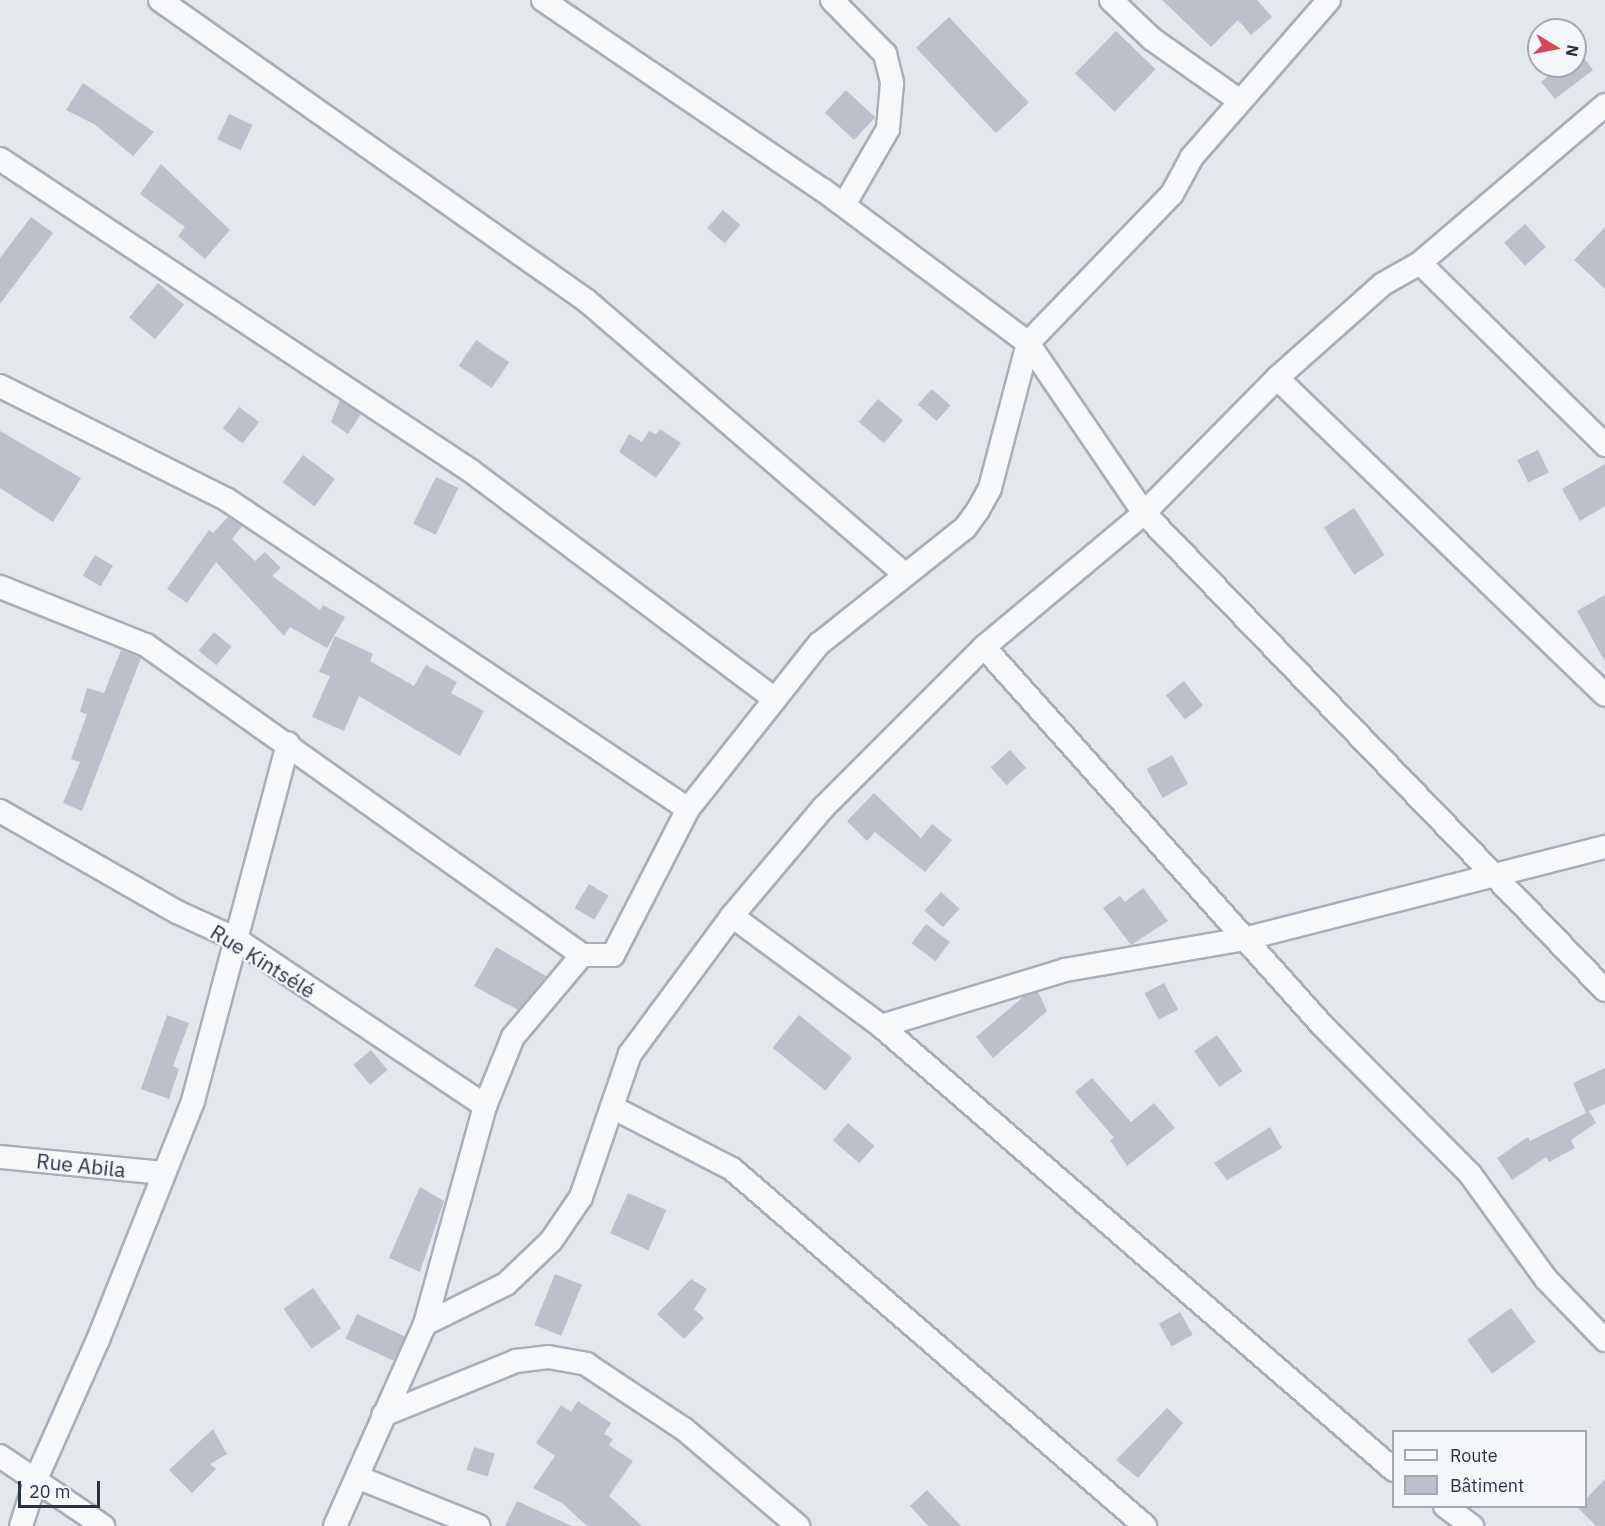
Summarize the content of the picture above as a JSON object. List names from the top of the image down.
{
  "streets": {
    "street": ["Rue Kintsélé", "Rue Abila"]
  },
  "legend": ["Route", "Bâtiment"],
  "scale_bar": "20 m",
  "north": "right"
}
